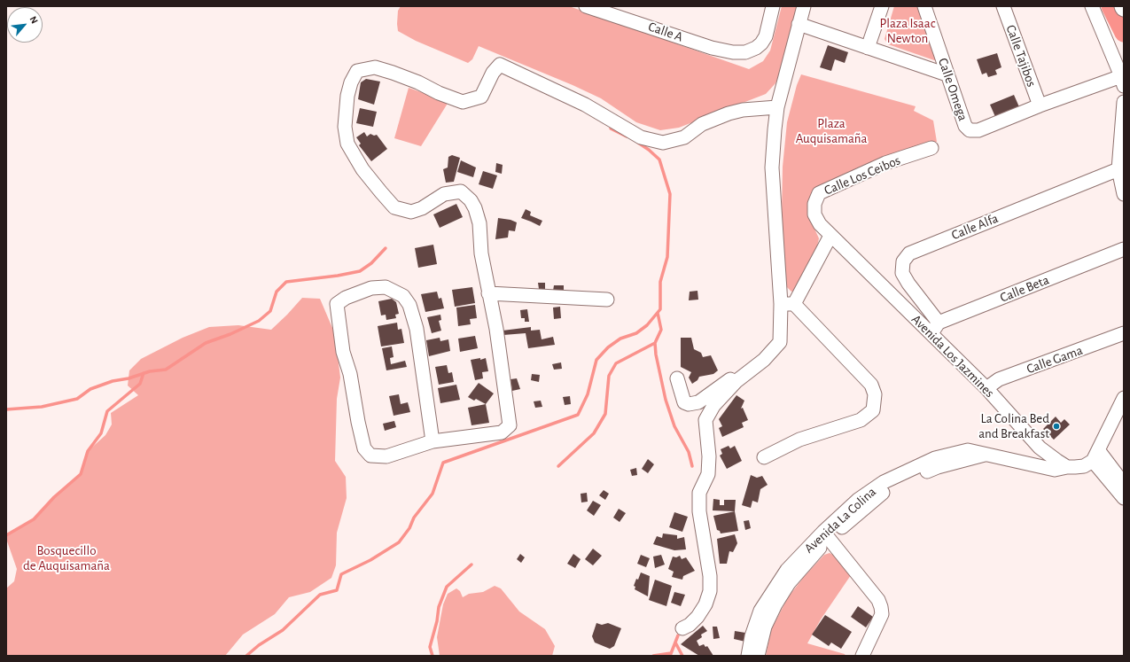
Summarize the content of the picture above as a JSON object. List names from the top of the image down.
{
  "streets": {
    "street": [
      "Calle A",
      "Calle Tajibos",
      "Calle Omega",
      "Calle Los Ceibos",
      "Calle Alfa",
      "Calle Beta",
      "Avenida Los Jazmines",
      "Calle Gama",
      "Avenida La Colina"
    ]
  },
  "crossings": [
    ["Calle Tajibos", "Calle Omega"],
    ["Calle Los Ceibos", "Avenida Los Jazmines"],
    ["Calle Alfa", "Calle Beta"],
    ["Avenida Los Jazmines", "Calle Gama"],
    ["Avenida Los Jazmines", "Avenida La Colina"]
  ],
  "parks": ["Plaza Isaac Newton", "Plaza Auquisamaña", "Bosquecillo de Auquisamaña"],
  "places": ["La Colina Bed and Breakfast"],
  "north": "top right"
}
